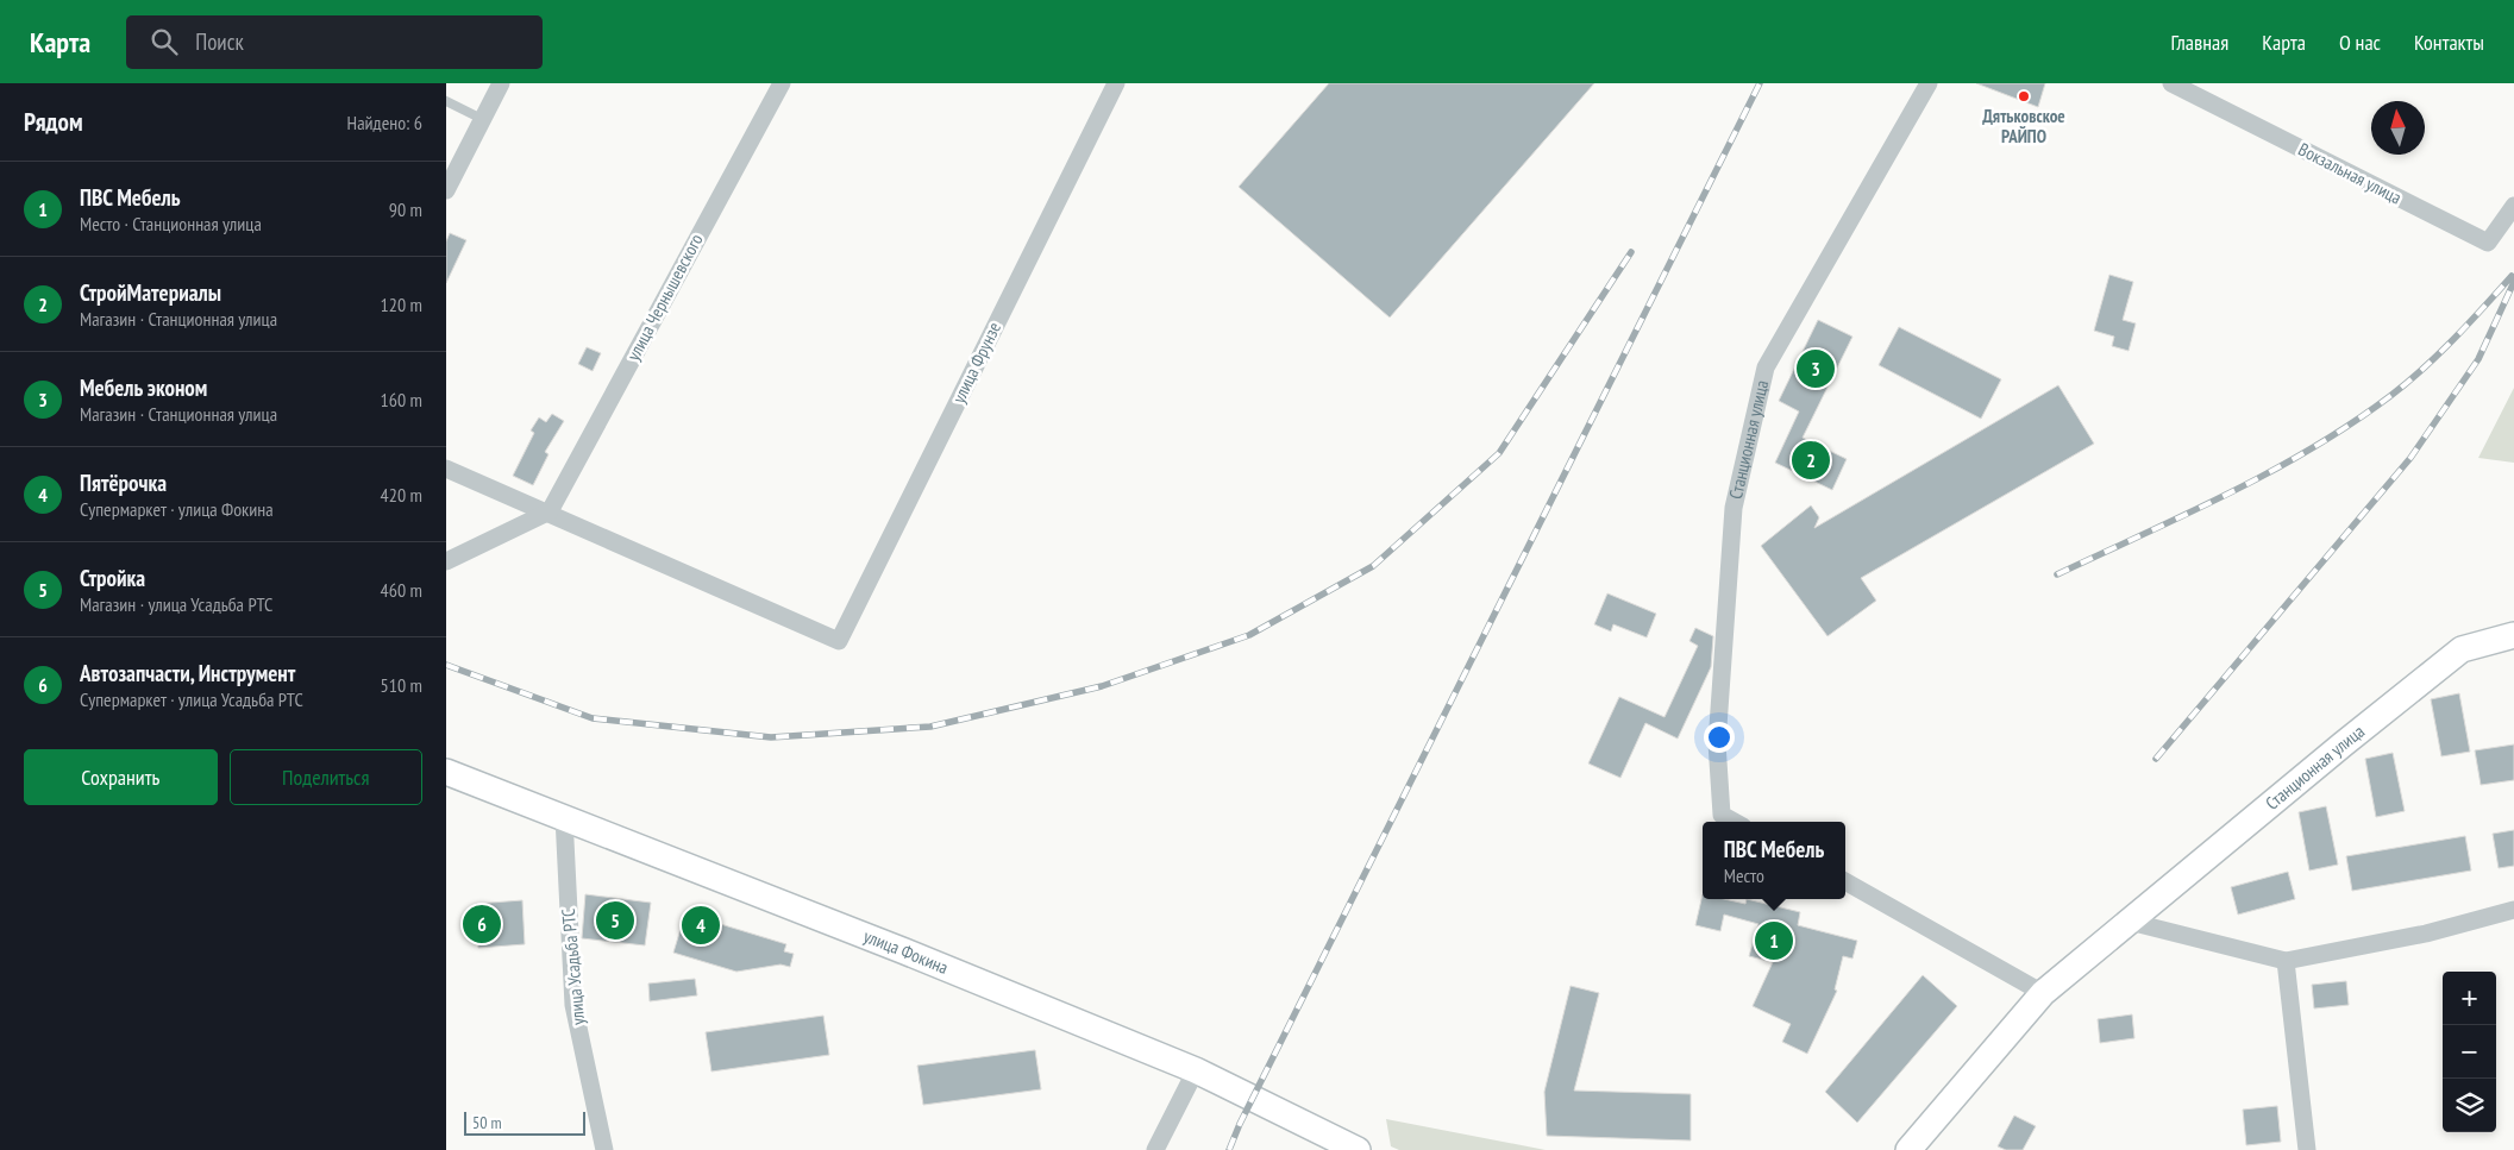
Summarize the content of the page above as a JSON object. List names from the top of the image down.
{
  "streets": {
    "main road": ["Станционная улица", "улица Фокина"],
    "street": [
      "Вокзальная улица",
      "улица Чернышевского",
      "улица Фрунзе",
      "улица Усадьба РТС"
    ]
  },
  "crossings": [
    ["улица Чернышевского", "улица Фрунзе"],
    ["улица Фокина", "улица Усадьба РТС"]
  ],
  "places": ["Дятьковское РАЙПО"],
  "scale_bar": "50 m",
  "north": "top",
  "page": {
    "header": "Карта",
    "search": "Поиск",
    "nav": [
      "Главная",
      "Карта",
      "О нас",
      "Контакты"
    ],
    "heading": ["Рядом", "Найдено: 6"],
    "list": [
      {
        "mark": "1",
        "name": "ПВС Мебель",
        "note": "Место · Станционная улица",
        "value": "90 m"
      },
      {
        "mark": "2",
        "name": "СтройМатериалы",
        "note": "Магазин · Станционная улица",
        "value": "120 m"
      },
      {
        "mark": "3",
        "name": "Мебель эконом",
        "note": "Магазин · Станционная улица",
        "value": "160 m"
      },
      {
        "mark": "4",
        "name": "Пятёрочка",
        "note": "Супермаркет · улица Фокина",
        "value": "420 m"
      },
      {
        "mark": "5",
        "name": "Стройка",
        "note": "Магазин · улица Усадьба РТС",
        "value": "460 m"
      },
      {
        "mark": "6",
        "name": "Автозапчасти, Инструмент",
        "note": "Супермаркет · улица Усадьба РТС",
        "value": "510 m"
      }
    ],
    "pins": [
      "3",
      "2",
      "5",
      "6",
      "4",
      "1"
    ],
    "buttons": ["Сохранить", "Поделиться"],
    "popup": ["ПВС Мебель", "Место"],
    "map_buttons": ["+", "−"],
    "scale": "50 m"
  }
}
